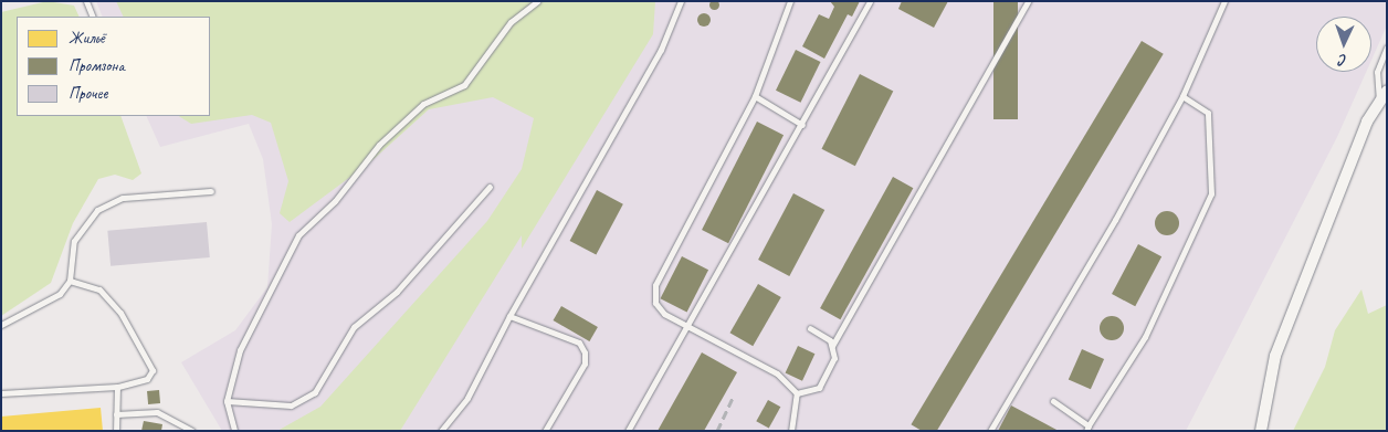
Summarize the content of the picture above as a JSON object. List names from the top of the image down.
{
  "legend": ["Жильё", "Промзона", "Прочее"],
  "north": "bottom"
}
